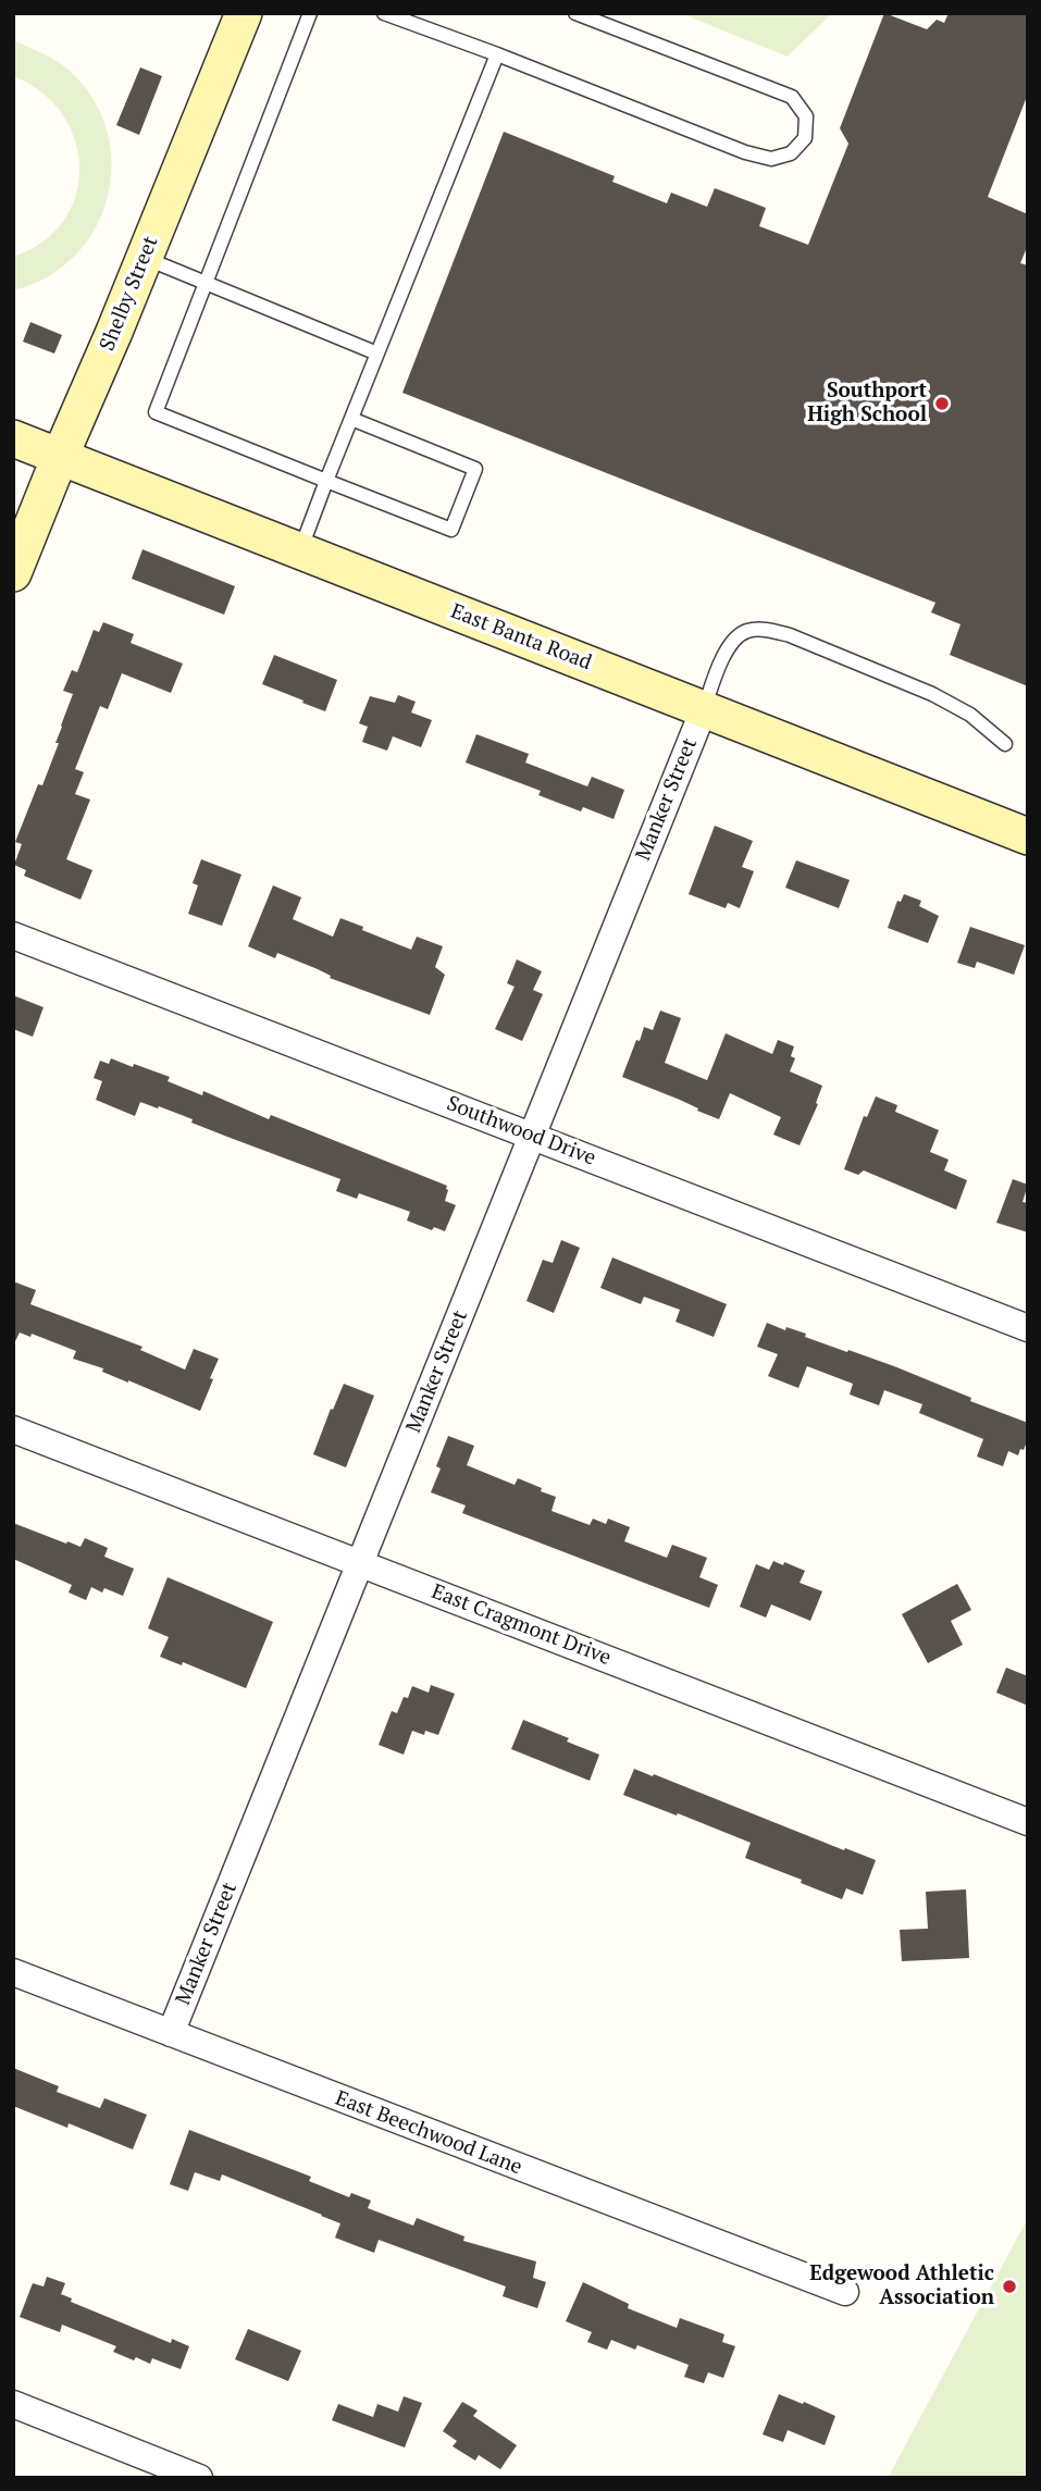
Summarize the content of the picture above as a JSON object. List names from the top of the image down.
{
  "streets": {
    "street": [
      "Shelby Street",
      "East Banta Road",
      "Manker Street",
      "Southwood Drive",
      "East Cragmont Drive",
      "East Beechwood Lane"
    ]
  },
  "crossings": [
    ["Shelby Street", "East Banta Road"],
    ["East Banta Road", "Manker Street"],
    ["Manker Street", "Southwood Drive"],
    ["Manker Street", "East Cragmont Drive"],
    ["Manker Street", "East Beechwood Lane"]
  ],
  "places": ["Southport High School", "Edgewood Athletic Association"]
}
